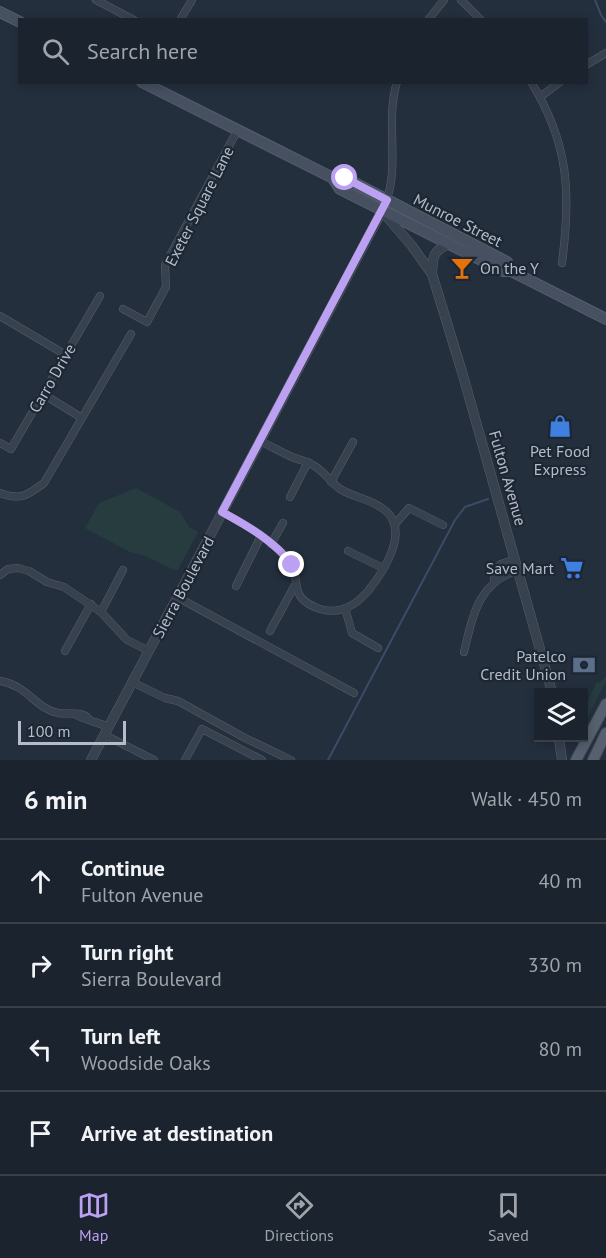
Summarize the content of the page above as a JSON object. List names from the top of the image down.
{
  "streets": {
    "main road": ["Munroe Street", "Fulton Avenue"],
    "street": ["Exeter Square Lane", "Carro Drive", "Sierra Boulevard"]
  },
  "crossings": [
    ["Exeter Square Lane", "Fulton Avenue"],
    ["Munroe Street", "Fulton Avenue"],
    ["Munroe Street", "Sierra Boulevard"],
    ["Fulton Avenue", "Sierra Boulevard"]
  ],
  "places": {
    "bar": ["On the Y"],
    "shop": ["Pet Food Express"],
    "supermarket": ["Save Mart"],
    "bank": ["Patelco Credit Union"]
  },
  "scale_bar": "100 m",
  "page": {
    "search": "Search here",
    "scale": "100 m",
    "heading": ["6 min", "Walk · 450 m"],
    "list": [
      ["Continue", "Fulton Avenue", "40 m"],
      ["Turn right", "Sierra Boulevard", "330 m"],
      ["Turn left", "Woodside Oaks", "80 m"],
      "Arrive at destination"
    ],
    "nav": ["Map", "Directions", "Saved"]
  }
}
